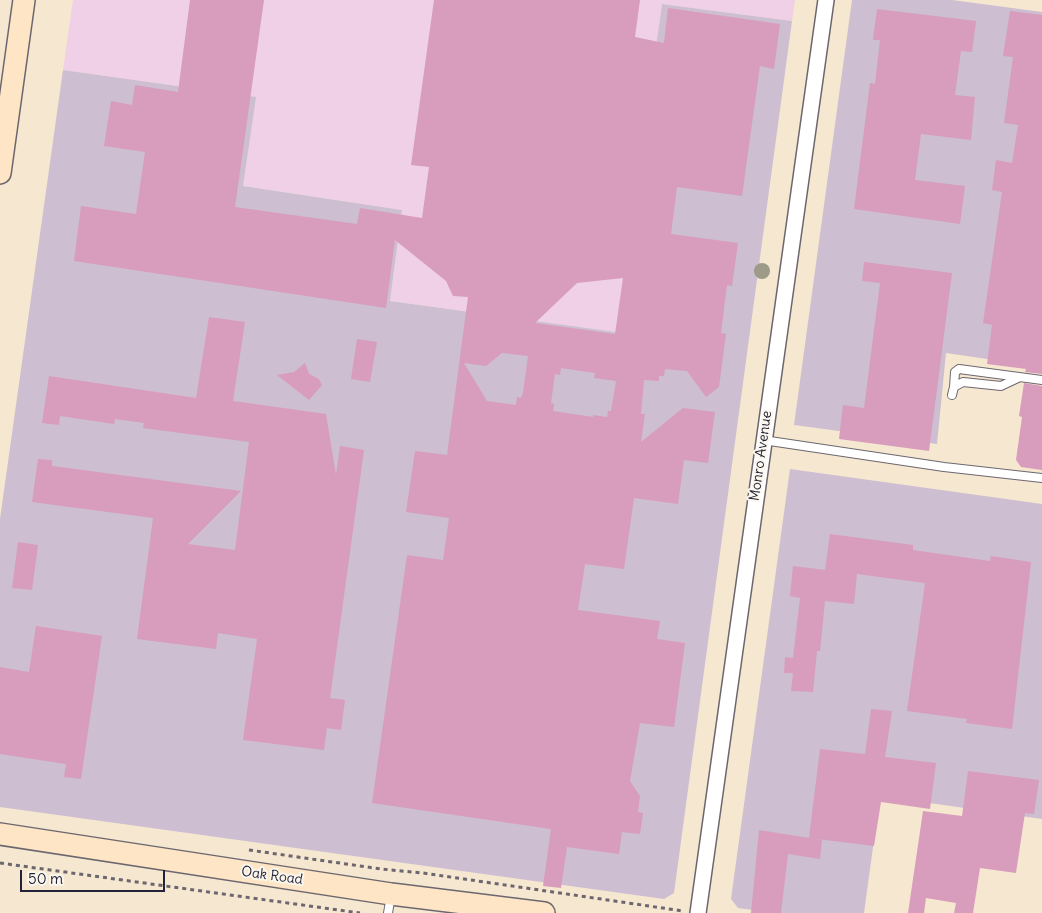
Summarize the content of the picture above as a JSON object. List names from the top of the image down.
{
  "streets": {
    "street": ["Monro Avenue", "Oak Road"]
  },
  "scale_bar": "50 m"
}
